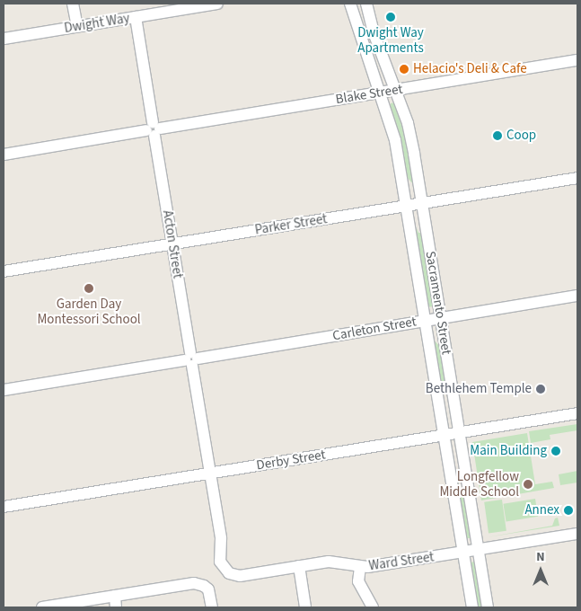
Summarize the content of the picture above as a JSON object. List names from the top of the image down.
{
  "streets": {
    "street": [
      "Dwight Way",
      "Blake Street",
      "Parker Street",
      "Acton Street",
      "Sacramento Street",
      "Carleton Street",
      "Derby Street",
      "Ward Street"
    ]
  },
  "crossings": [
    ["Dwight Way", "Acton Street"],
    ["Blake Street", "Acton Street"],
    ["Blake Street", "Sacramento Street"],
    ["Parker Street", "Acton Street"],
    ["Parker Street", "Sacramento Street"],
    ["Acton Street", "Carleton Street"],
    ["Acton Street", "Derby Street"],
    ["Acton Street", "Ward Street"],
    ["Sacramento Street", "Carleton Street"],
    ["Sacramento Street", "Derby Street"],
    ["Sacramento Street", "Ward Street"]
  ],
  "places": [
    "Dwight Way Apartments",
    "Helacio's Deli & Cafe",
    "Coop",
    "Garden Day Montessori School",
    "Bethlehem Temple",
    "Main Building",
    "Longfellow Middle School",
    "Annex"
  ],
  "north": "top"
}
